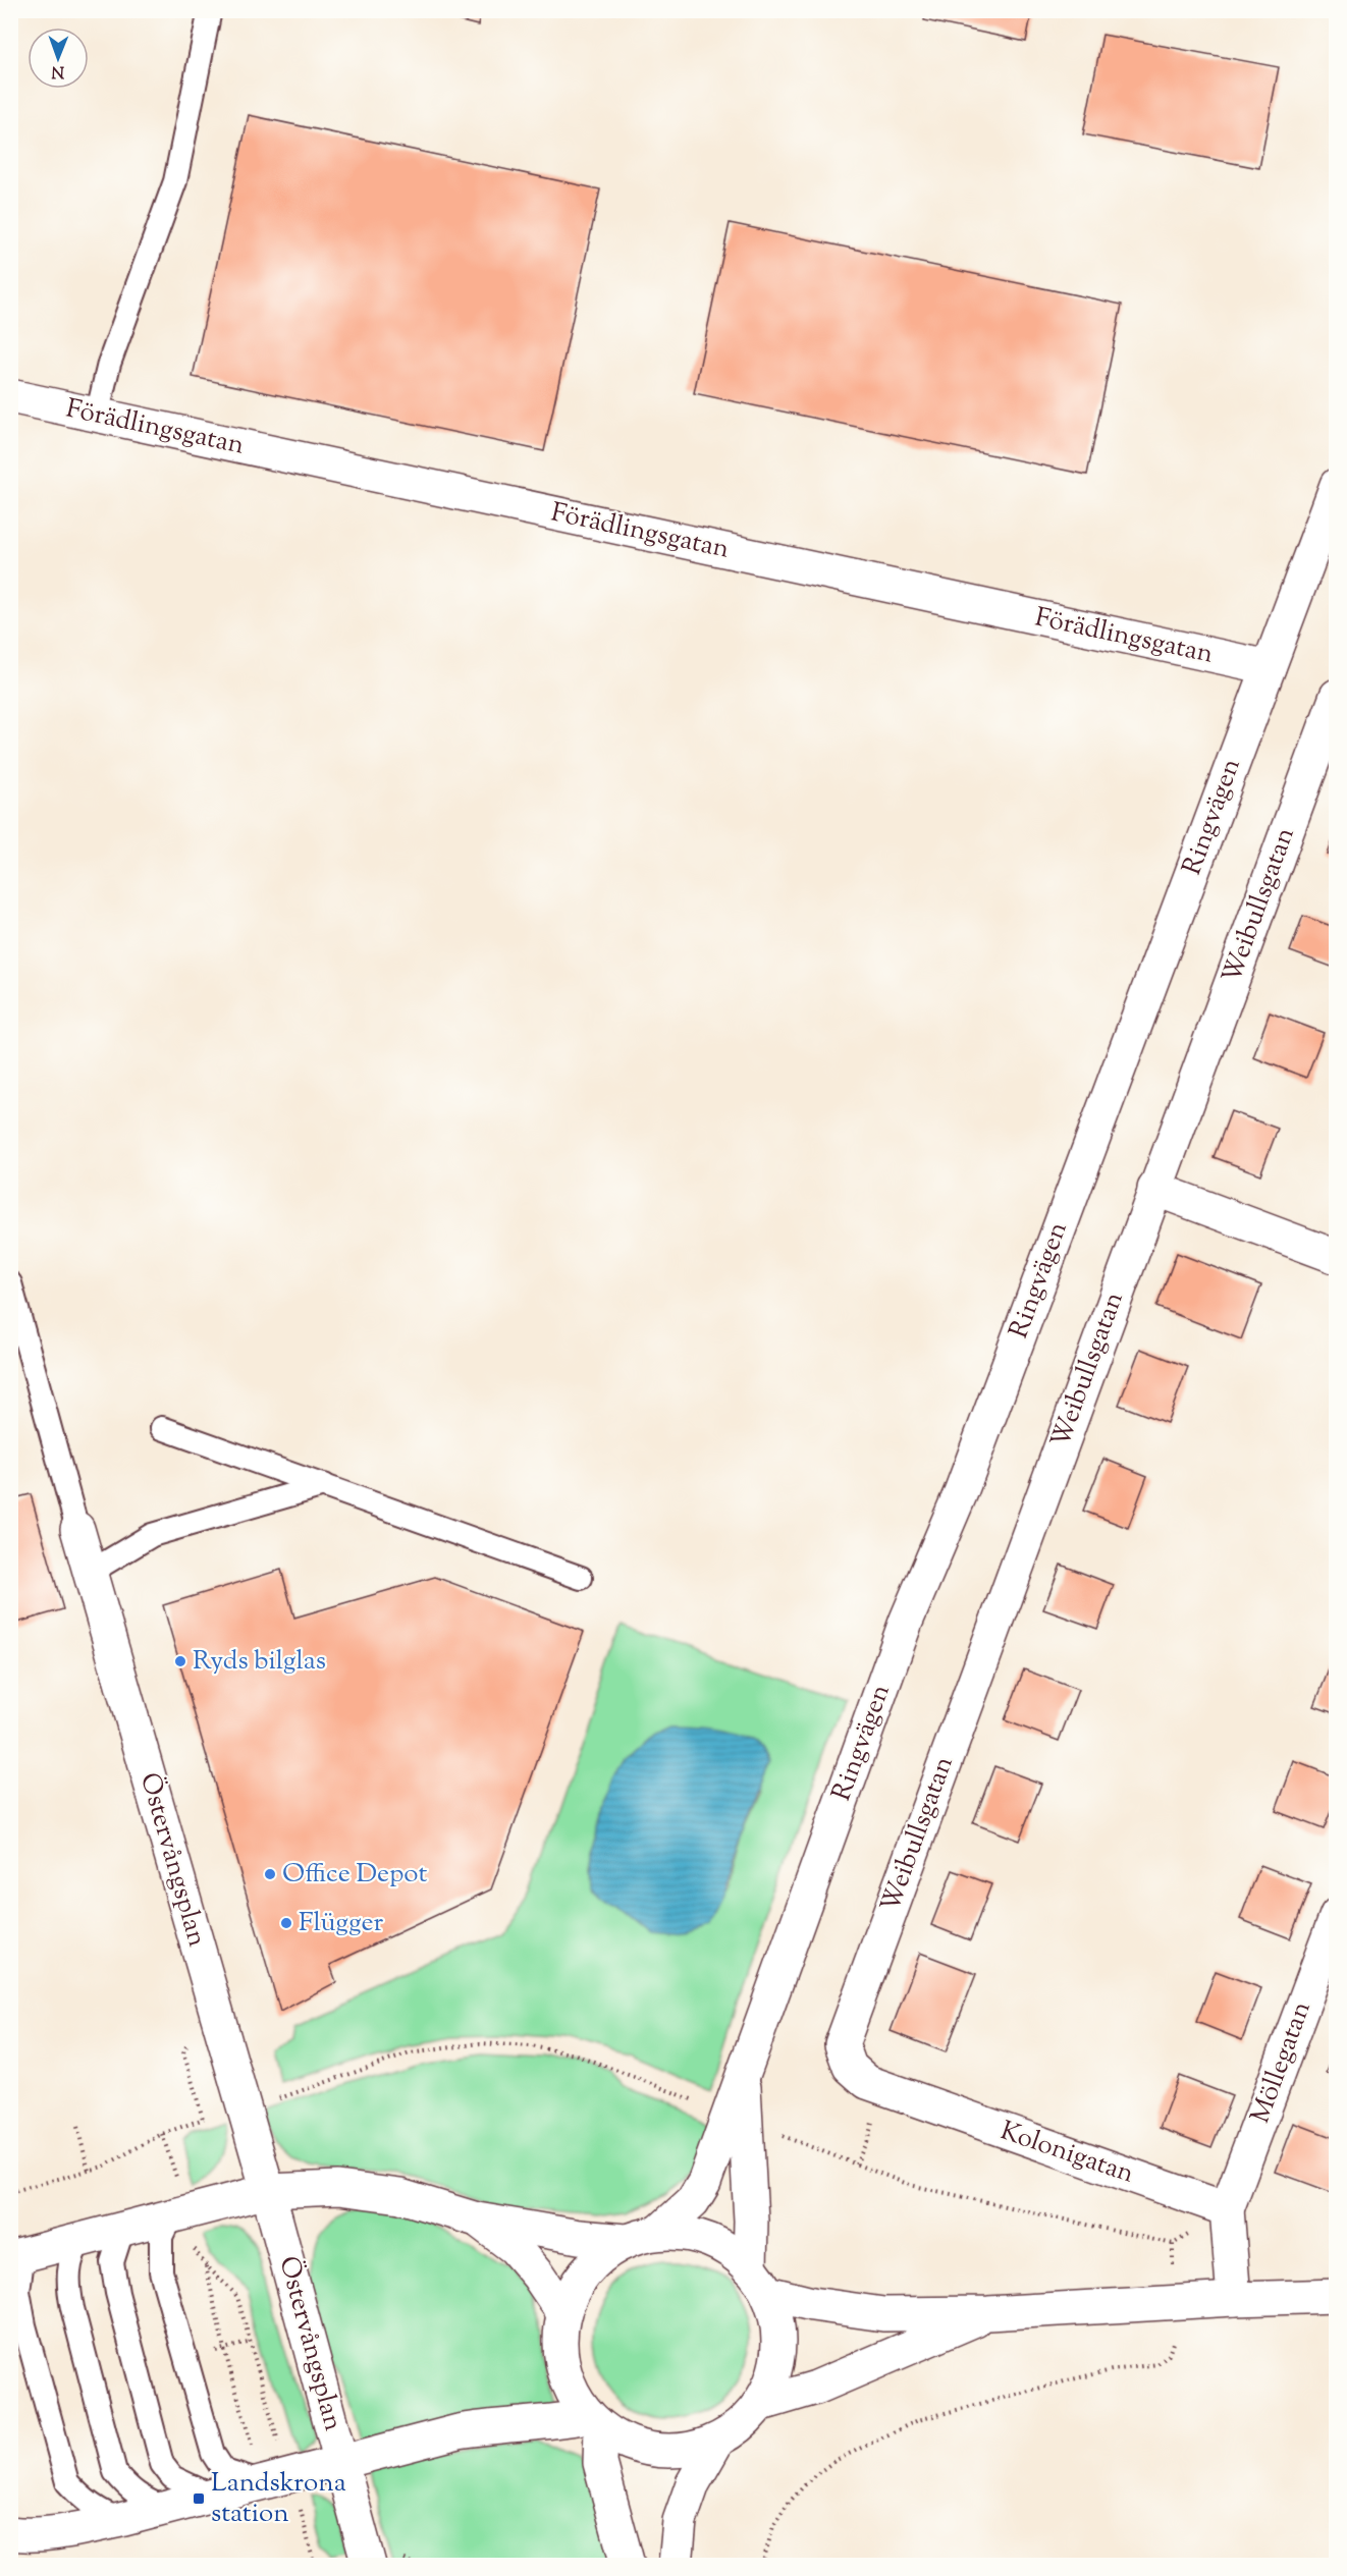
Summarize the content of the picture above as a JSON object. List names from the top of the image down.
{
  "streets": {
    "street": [
      "Förädlingsgatan",
      "Ringvägen",
      "Weibullsgatan",
      "Östervångsplan",
      "Möllegatan",
      "Kolonigatan"
    ]
  },
  "crossings": [
    ["Förädlingsgatan", "Ringvägen"],
    ["Ringvägen", "Östervångsplan"],
    ["Weibullsgatan", "Kolonigatan"],
    ["Möllegatan", "Kolonigatan"]
  ],
  "places": {
    "other": ["Ryds bilglas", "Office Depot", "Flügger"],
    "transit": ["Landskrona station"]
  },
  "north": "bottom"
}
